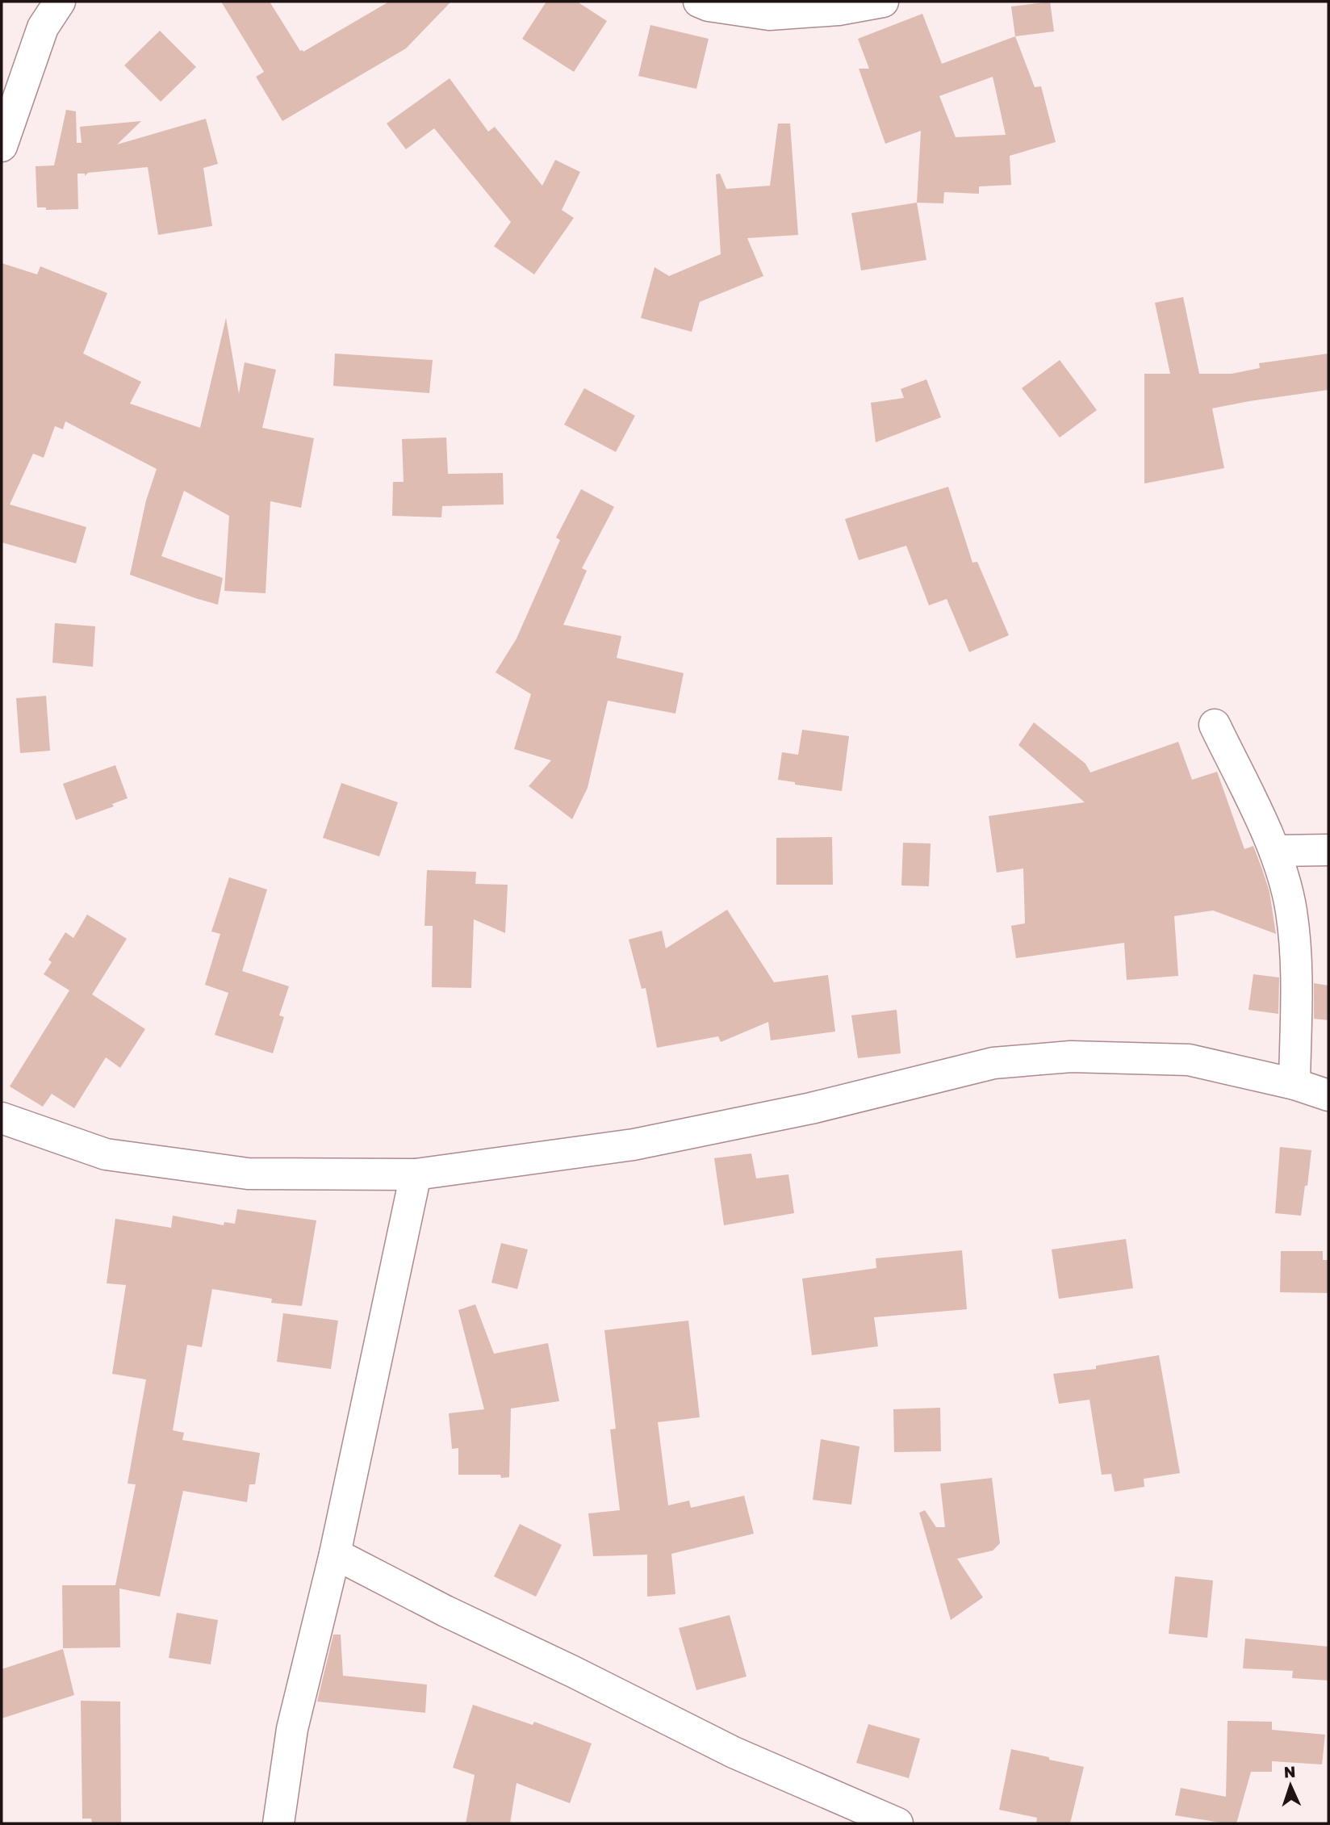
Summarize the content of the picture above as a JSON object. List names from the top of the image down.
{
  "north": "top"
}
